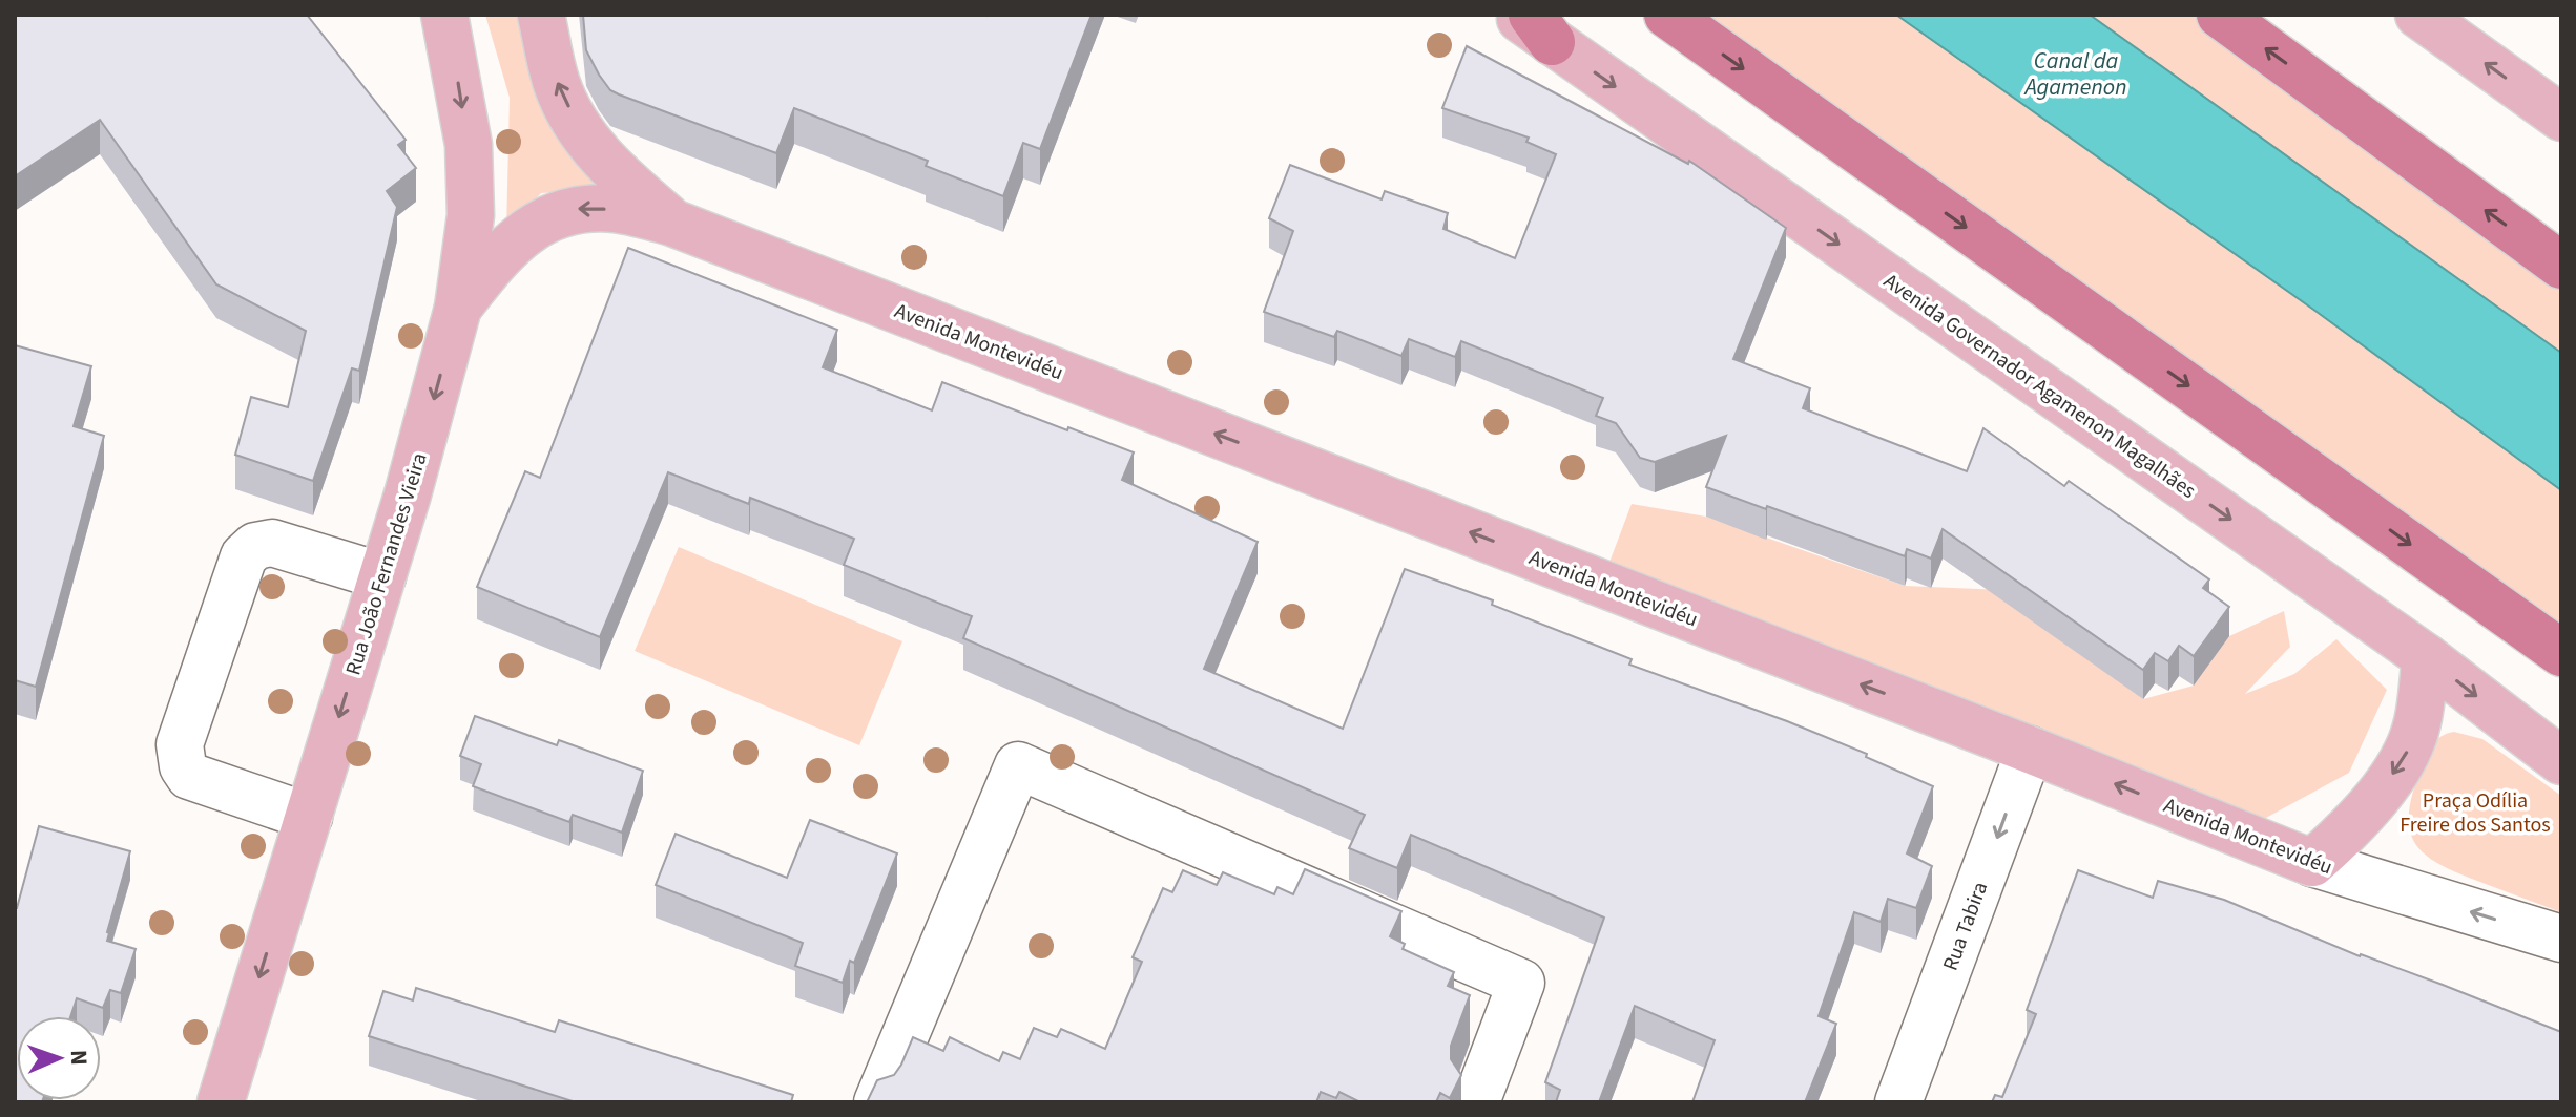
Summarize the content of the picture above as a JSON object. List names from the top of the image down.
{
  "streets": {
    "main road": ["Avenida Montevidéu", "Avenida Governador Agamenon Magalhães", "Rua João Fernandes Vieira"],
    "street": ["Rua Tabira"]
  },
  "crossings": [
    ["Avenida Montevidéu", "Rua João Fernandes Vieira"],
    ["Avenida Montevidéu", "Rua Tabira"]
  ],
  "one_way": [
    "Avenida Montevidéu",
    "Avenida Governador Agamenon Magalhães",
    "Rua João Fernandes Vieira",
    "Rua Tabira"
  ],
  "water": ["Canal da Agamenon"],
  "parks": ["Praça Odília Freire dos Santos"],
  "north": "right"
}
